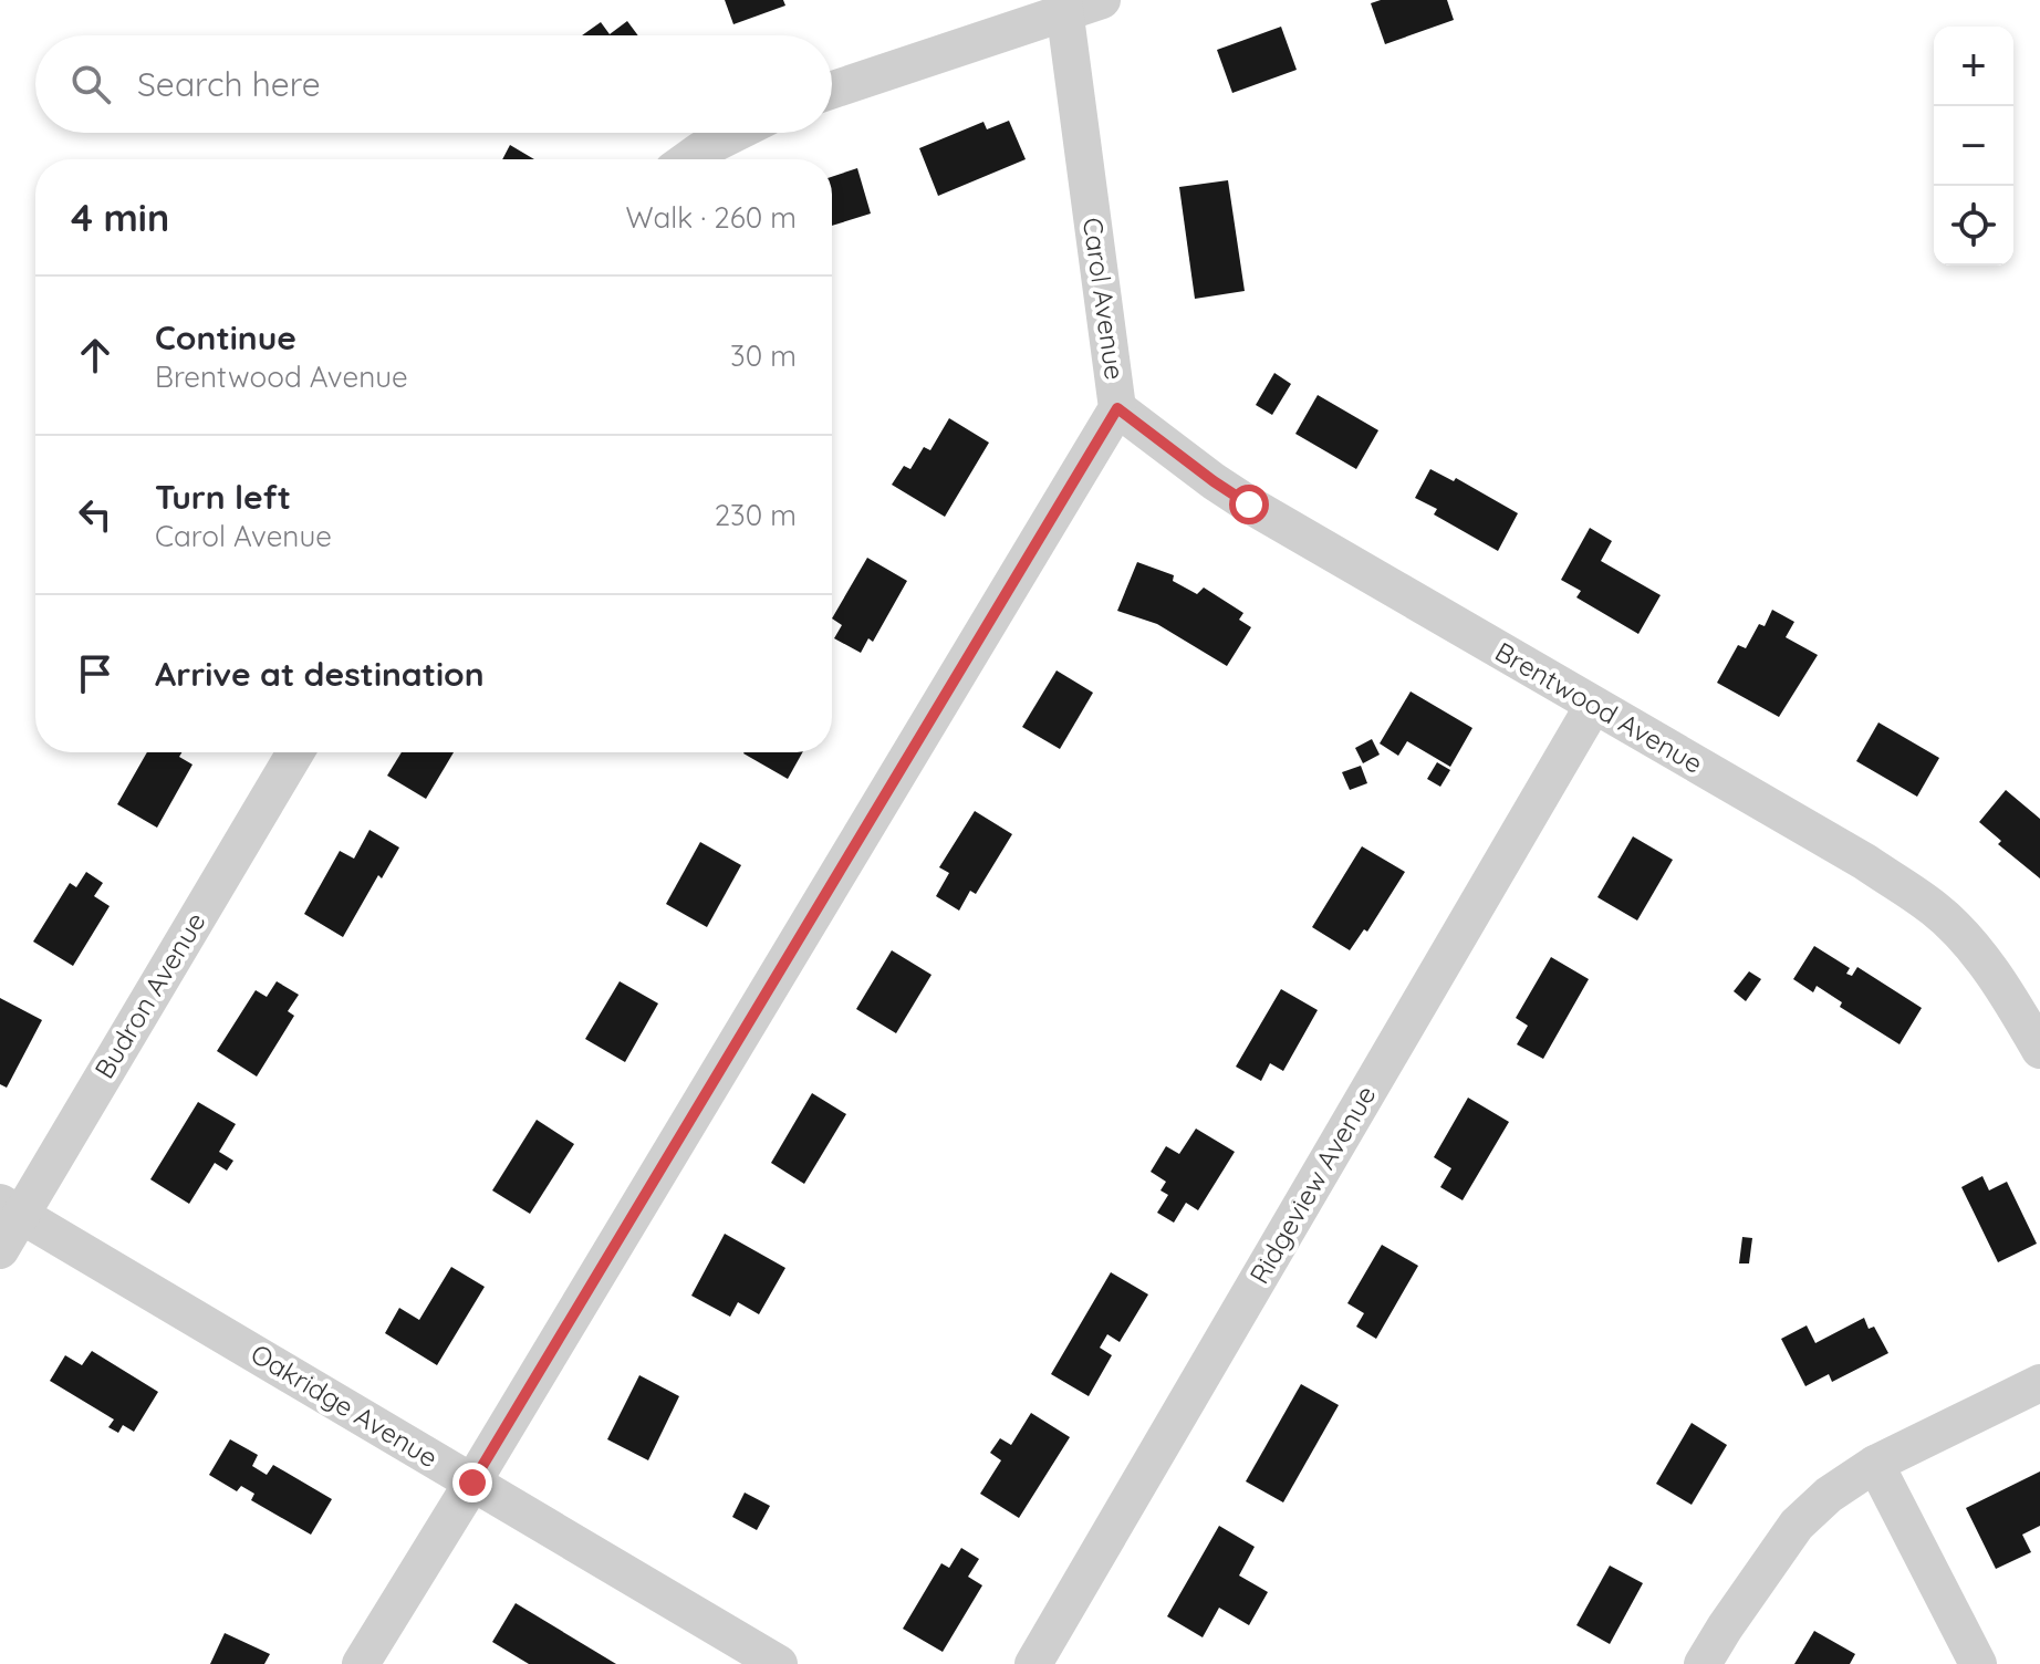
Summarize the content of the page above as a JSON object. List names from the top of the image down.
{
  "streets": {
    "street": [
      "Carol Avenue",
      "Brentwood Avenue",
      "Budron Avenue",
      "Ridgeview Avenue",
      "Oakridge Avenue"
    ]
  },
  "crossings": [
    ["Carol Avenue", "Brentwood Avenue"],
    ["Carol Avenue", "Oakridge Avenue"],
    ["Brentwood Avenue", "Ridgeview Avenue"],
    ["Budron Avenue", "Oakridge Avenue"]
  ],
  "page": {
    "map_buttons": ["+", "−"],
    "search": "Search here",
    "heading": ["4 min", "Walk · 260 m"],
    "list": [
      ["Continue", "Brentwood Avenue", "30 m"],
      ["Turn left", "Carol Avenue", "230 m"],
      "Arrive at destination"
    ]
  }
}
